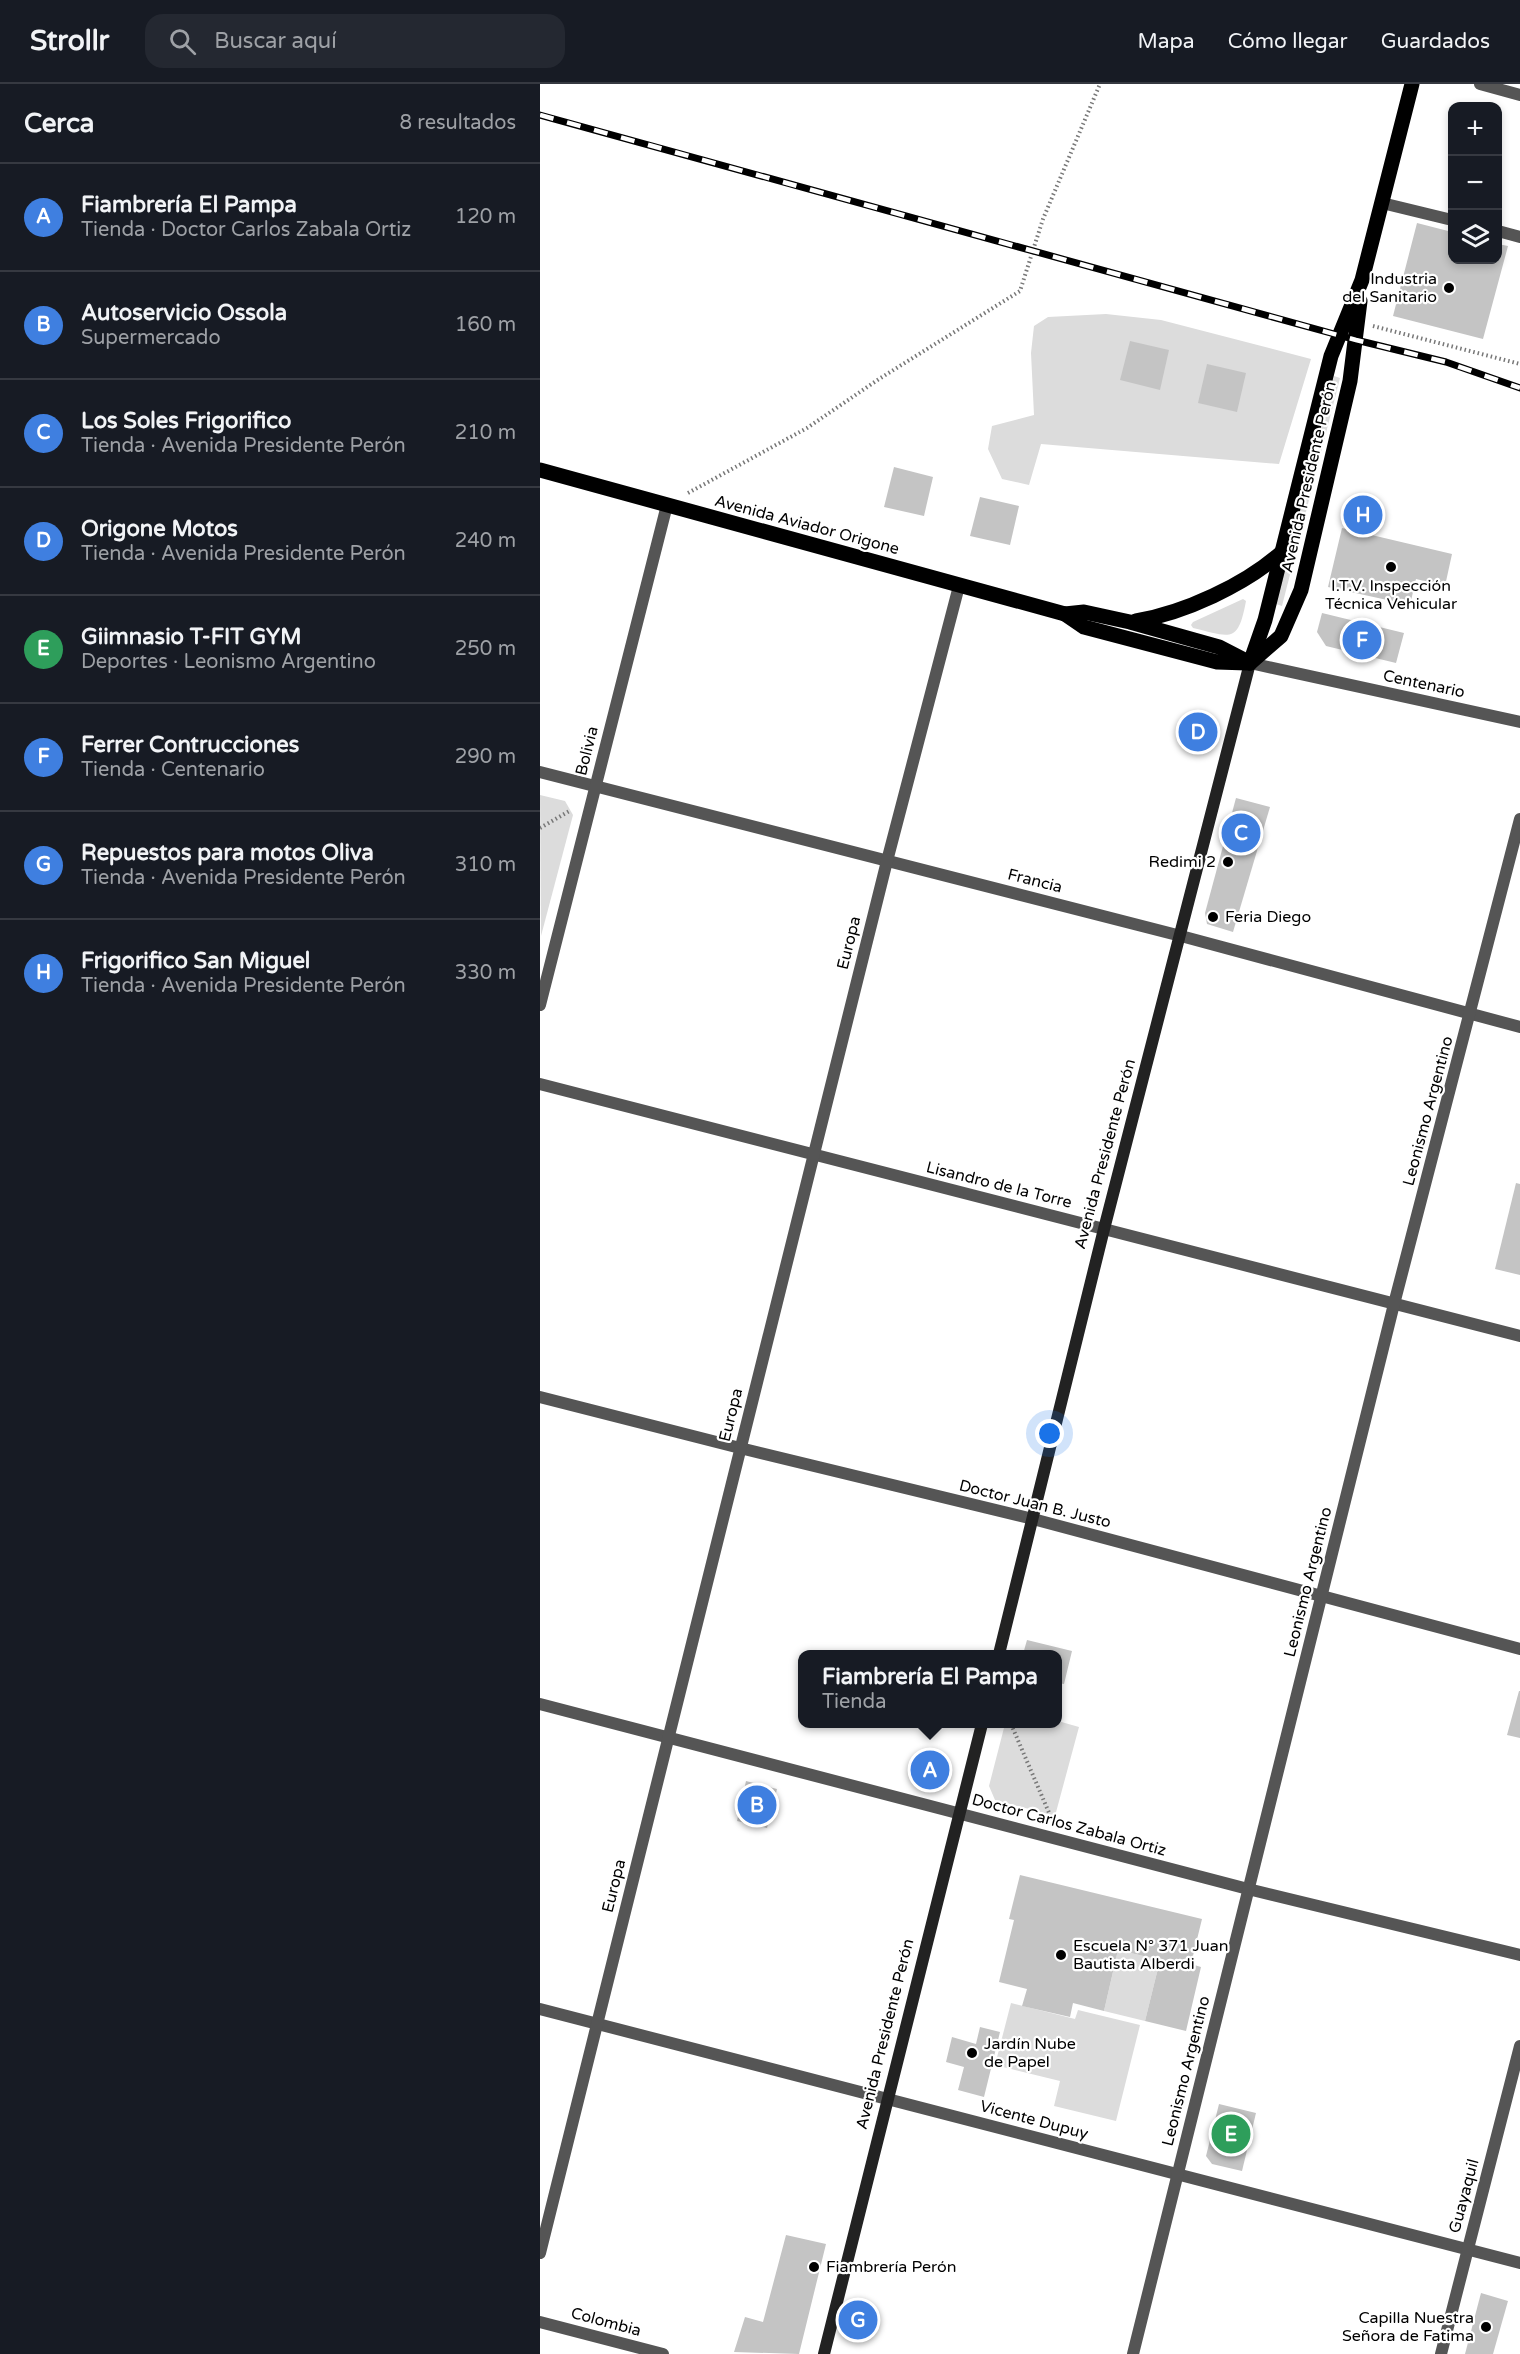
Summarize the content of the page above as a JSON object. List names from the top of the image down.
{
  "streets": {
    "main road": ["Avenida Presidente Perón", "Avenida Aviador Origone"],
    "street": [
      "Centenario",
      "Bolivia",
      "Francia",
      "Europa",
      "Leonismo Argentino",
      "Lisandro de la Torre",
      "Doctor Juan B. Justo",
      "Doctor Carlos Zabala Ortiz",
      "Vicente Dupuy",
      "Guayaquil",
      "Colombia"
    ]
  },
  "crossings": [
    ["Avenida Presidente Perón", "Avenida Aviador Origone"],
    ["Avenida Presidente Perón", "Centenario"],
    ["Avenida Presidente Perón", "Francia"],
    ["Avenida Presidente Perón", "Lisandro de la Torre"],
    ["Avenida Presidente Perón", "Doctor Juan B. Justo"],
    ["Avenida Presidente Perón", "Doctor Carlos Zabala Ortiz"],
    ["Avenida Presidente Perón", "Vicente Dupuy"],
    ["Avenida Aviador Origone", "Centenario"],
    ["Avenida Aviador Origone", "Bolivia"],
    ["Avenida Aviador Origone", "Europa"],
    ["Bolivia", "Francia"],
    ["Francia", "Europa"],
    ["Francia", "Leonismo Argentino"],
    ["Europa", "Lisandro de la Torre"],
    ["Europa", "Doctor Juan B. Justo"],
    ["Europa", "Doctor Carlos Zabala Ortiz"],
    ["Europa", "Vicente Dupuy"],
    ["Leonismo Argentino", "Lisandro de la Torre"],
    ["Leonismo Argentino", "Doctor Juan B. Justo"],
    ["Leonismo Argentino", "Doctor Carlos Zabala Ortiz"],
    ["Leonismo Argentino", "Vicente Dupuy"],
    ["Vicente Dupuy", "Guayaquil"]
  ],
  "places": [
    "Industria del Sanitario",
    "I.T.V. Inspección Técnica Vehicular",
    "Redimi 2",
    "Feria Diego",
    "Escuela N° 371 Juan Bautista Alberdi",
    "Jardín Nube de Papel",
    "Fiambrería Perón",
    "Capilla Nuestra Señora de Fatima"
  ],
  "page": {
    "header": "Strollr",
    "search": "Buscar aquí",
    "nav": ["Mapa", "Cómo llegar", "Guardados"],
    "heading": ["Cerca", "8 resultados"],
    "map_buttons": ["+", "−"],
    "list": [
      {
        "mark": "A",
        "name": "Fiambrería El Pampa",
        "note": "Tienda · Doctor Carlos Zabala Ortiz",
        "value": "120 m"
      },
      {
        "mark": "B",
        "name": "Autoservicio Ossola",
        "note": "Supermercado",
        "value": "160 m"
      },
      {
        "mark": "C",
        "name": "Los Soles Frigorifico",
        "note": "Tienda · Avenida Presidente Perón",
        "value": "210 m"
      },
      {
        "mark": "D",
        "name": "Origone Motos",
        "note": "Tienda · Avenida Presidente Perón",
        "value": "240 m"
      },
      {
        "mark": "E",
        "name": "Giimnasio T-FIT GYM",
        "note": "Deportes · Leonismo Argentino",
        "value": "250 m"
      },
      {
        "mark": "F",
        "name": "Ferrer Contrucciones",
        "note": "Tienda · Centenario",
        "value": "290 m"
      },
      {
        "mark": "G",
        "name": "Repuestos para motos Oliva",
        "note": "Tienda · Avenida Presidente Perón",
        "value": "310 m"
      },
      {
        "mark": "H",
        "name": "Frigorifico San Miguel",
        "note": "Tienda · Avenida Presidente Perón",
        "value": "330 m"
      }
    ],
    "pins": [
      "H",
      "F",
      "D",
      "C",
      "A",
      "B",
      "E",
      "G"
    ],
    "popup": ["Fiambrería El Pampa", "Tienda"]
  }
}
